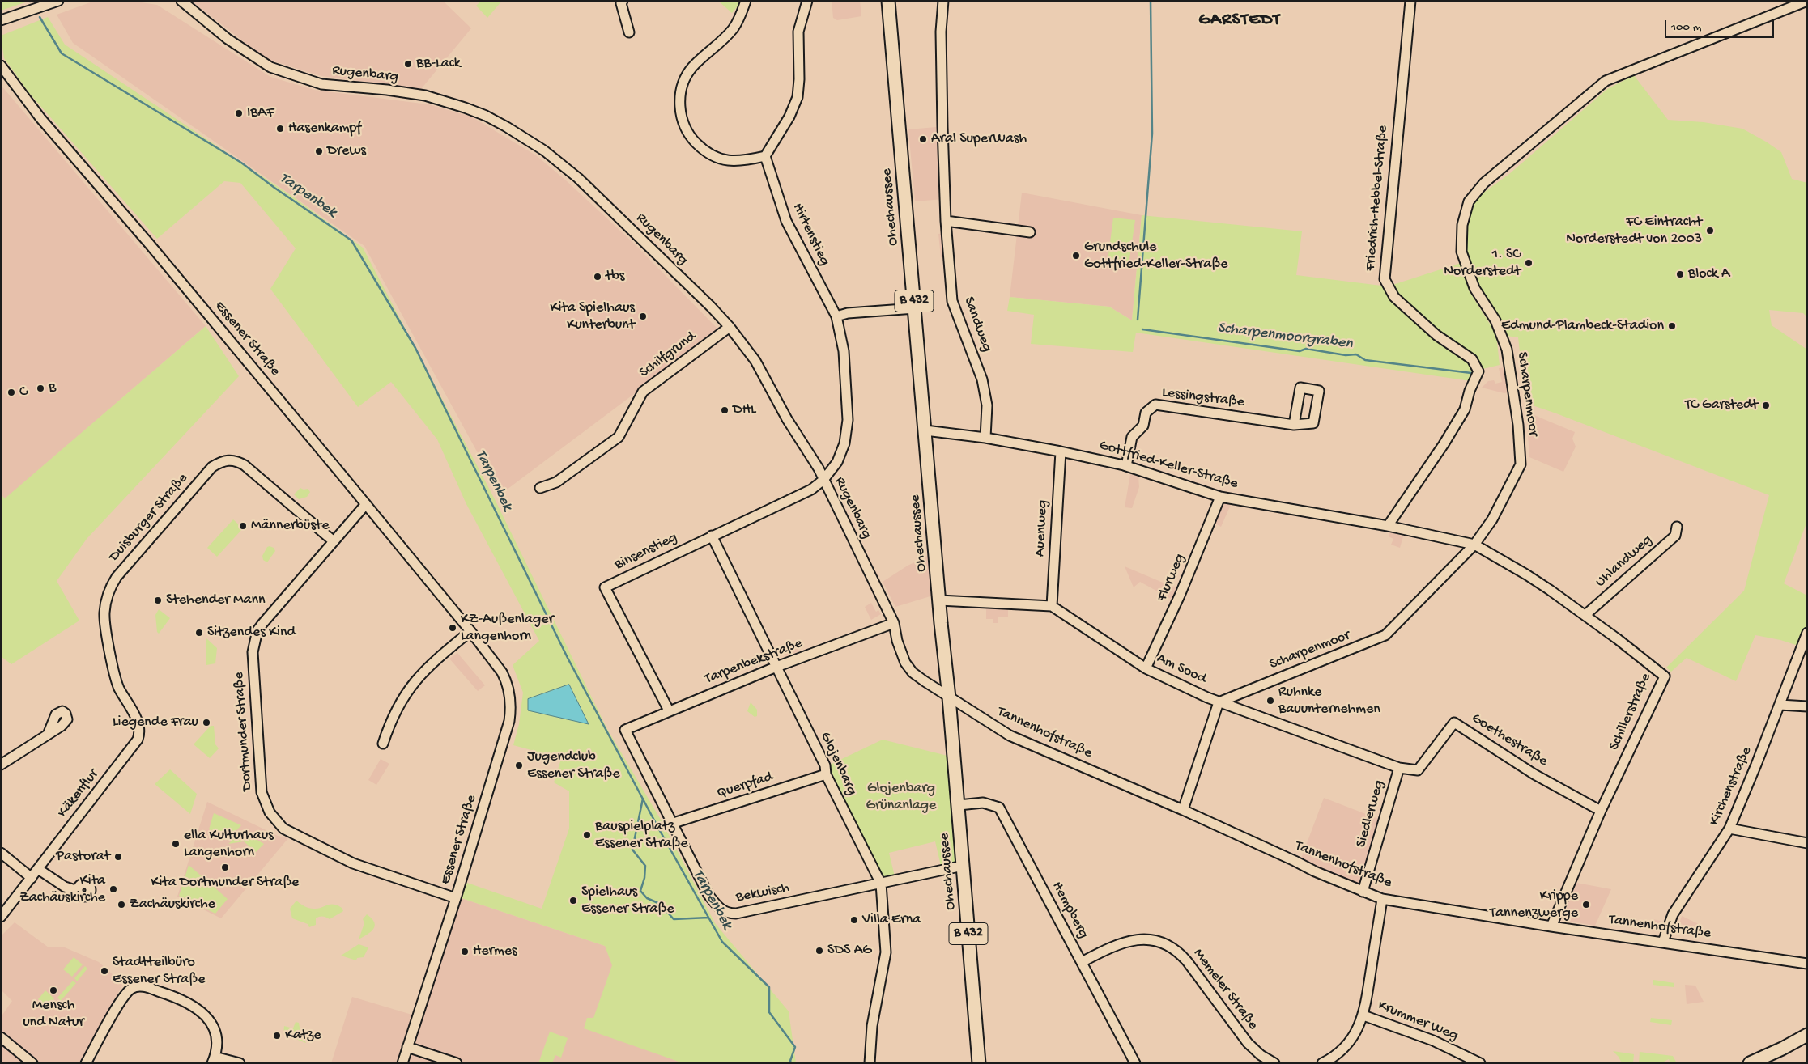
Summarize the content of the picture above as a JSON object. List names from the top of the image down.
{
  "streets": {
    "main road": ["Ohechaussee", "B 432"],
    "street": [
      "Rugenbarg",
      "Friedrich-Hebbel-Straße",
      "Hirtenstieg",
      "Sandweg",
      "Essener Straße",
      "Schilfgrund",
      "Scharpenmoor",
      "Lessingstraße",
      "Gottfried-Keller-Straße",
      "Duisburger Straße",
      "Auenweg",
      "Binsenstieg",
      "Uhlandweg",
      "Flurweg",
      "Tarpenbekstraße",
      "Am Sood",
      "Schillerstraße",
      "Dortmunder Straße",
      "Tannenhofstraße",
      "Goethestraße",
      "Glojenbarg",
      "Querpfad",
      "Kirchenstraße",
      "Käkenflur",
      "Siedlerweg",
      "Bekwisch",
      "Hempberg",
      "Memeler Straße",
      "Krummer Weg"
    ]
  },
  "crossings": [
    ["Rugenbarg", "Ohechaussee"],
    ["Rugenbarg", "Hirtenstieg"],
    ["Rugenbarg", "Schilfgrund"],
    ["Rugenbarg", "Binsenstieg"],
    ["Rugenbarg", "Tarpenbekstraße"],
    ["Rugenbarg", "Tannenhofstraße"],
    ["Friedrich-Hebbel-Straße", "Gottfried-Keller-Straße"],
    ["Ohechaussee", "Gottfried-Keller-Straße"],
    ["Ohechaussee", "Tannenhofstraße"],
    ["Ohechaussee", "Bekwisch"],
    ["Ohechaussee", "Hempberg"],
    ["Hirtenstieg", "Binsenstieg"],
    ["Sandweg", "Gottfried-Keller-Straße"],
    ["Essener Straße", "Dortmunder Straße"],
    ["Scharpenmoor", "Gottfried-Keller-Straße"],
    ["Scharpenmoor", "Am Sood"],
    ["Scharpenmoor", "Schillerstraße"],
    ["Lessingstraße", "Gottfried-Keller-Straße"],
    ["Gottfried-Keller-Straße", "Auenweg"],
    ["Gottfried-Keller-Straße", "Flurweg"],
    ["Gottfried-Keller-Straße", "Schillerstraße"],
    ["Duisburger Straße", "Dortmunder Straße"],
    ["Duisburger Straße", "Käkenflur"],
    ["Auenweg", "Am Sood"],
    ["Binsenstieg", "Tarpenbekstraße"],
    ["Binsenstieg", "Glojenbarg"],
    ["Uhlandweg", "Schillerstraße"],
    ["Flurweg", "Am Sood"],
    ["Tarpenbekstraße", "Glojenbarg"],
    ["Tarpenbekstraße", "Bekwisch"],
    ["Am Sood", "Goethestraße"],
    ["Am Sood", "Siedlerweg"],
    ["Schillerstraße", "Tannenhofstraße"],
    ["Schillerstraße", "Goethestraße"],
    ["Tannenhofstraße", "Kirchenstraße"],
    ["Tannenhofstraße", "Siedlerweg"],
    ["Tannenhofstraße", "Krummer Weg"],
    ["Glojenbarg", "Querpfad"],
    ["Glojenbarg", "Bekwisch"],
    ["Querpfad", "Bekwisch"],
    ["Hempberg", "Memeler Straße"]
  ],
  "districts": ["GARSTEDT"],
  "water": ["Tarpenbek", "Scharpenmoorgraben"],
  "parks": ["Glojenbarg Grünanlage"],
  "places": [
    "BB-Lack",
    "IBAF",
    "Hasenkampf",
    "Aral SuperWash",
    "Drews",
    "FC Eintracht Norderstedt von 2003",
    "Grundschule Gottfried-Keller-Straße",
    "1. SC Norderstedt",
    "Block A",
    "tbs",
    "Kita Spielhaus Kunterbunt",
    "Edmund-Plambeck-Stadion",
    "B",
    "C",
    "TC Garstedt",
    "DHL",
    "Männerbüste",
    "Stehender Mann",
    "KZ-Außenlager Langenhorn",
    "Sitzendes Kind",
    "Ruhnke Bauunternehmen",
    "Liegende Frau",
    "Jugendclub Essener Straße",
    "Bauspielplatz Essener Straße",
    "ella Kulturhaus Langenhorn",
    "Pastorat",
    "Kita Dortmunder Straße",
    "Kita Zachäuskirche",
    "Spielhaus Essener Straße",
    "Zachäuskirche",
    "Krippe Tannenzwerge",
    "Villa Erna",
    "SDS AG",
    "Hermes",
    "Stadtteilbüro Essener Straße",
    "Mensch und Natur",
    "Katze"
  ],
  "scale_bar": "100 m"
}
